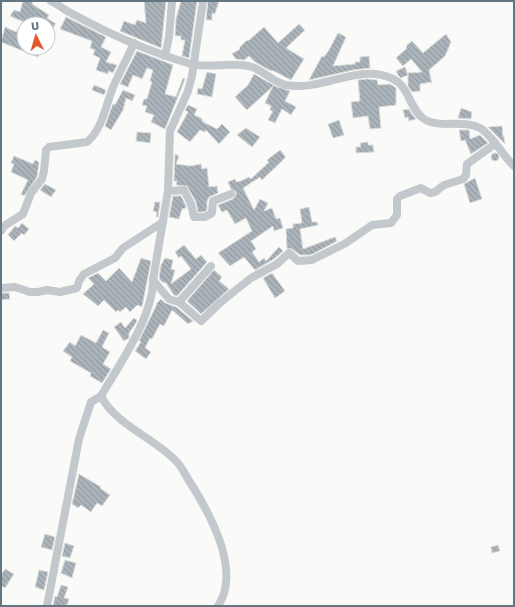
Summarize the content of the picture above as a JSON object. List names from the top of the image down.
{
  "north": "top"
}
